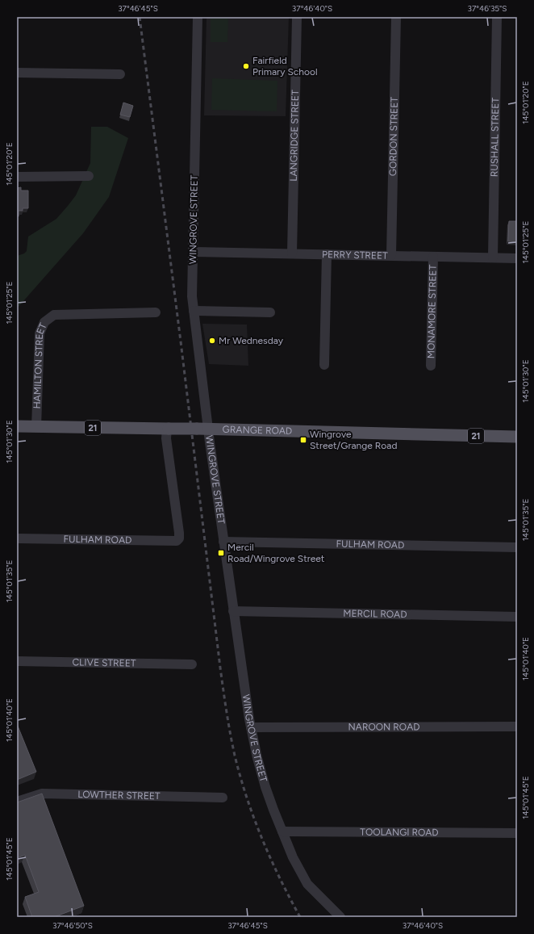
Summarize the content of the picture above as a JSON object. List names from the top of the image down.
{
  "streets": {
    "main road": ["21", "GRANGE ROAD"],
    "street": [
      "LANGRIDGE STREET",
      "GORDON STREET",
      "RUSHALL STREET",
      "WINGROVE STREET",
      "PERRY STREET",
      "MONAMORE STREET",
      "HAMILTON STREET",
      "FULHAM ROAD",
      "MERCIL ROAD",
      "CLIVE STREET",
      "NAROON ROAD",
      "LOWTHER STREET",
      "TOOLANGI ROAD"
    ]
  },
  "crossings": [
    ["LANGRIDGE STREET", "PERRY STREET"],
    ["GORDON STREET", "PERRY STREET"],
    ["RUSHALL STREET", "PERRY STREET"],
    ["WINGROVE STREET", "PERRY STREET"],
    ["WINGROVE STREET", "GRANGE ROAD"],
    ["WINGROVE STREET", "FULHAM ROAD"],
    ["WINGROVE STREET", "MERCIL ROAD"],
    ["WINGROVE STREET", "NAROON ROAD"],
    ["WINGROVE STREET", "TOOLANGI ROAD"],
    ["PERRY STREET", "MONAMORE STREET"],
    ["HAMILTON STREET", "GRANGE ROAD"],
    ["GRANGE ROAD", "FULHAM ROAD"]
  ],
  "places": {
    "other": ["Fairfield Primary School", "Mr Wednesday"],
    "transit": ["Wingrove Street/Grange Road", "Mercil Road/Wingrove Street"]
  },
  "coordinates": [
    "37°46'45\"S",
    "37°46'40\"S",
    "37°46'35\"S",
    "145°01'20\"E",
    "145°01'25\"E",
    "145°01'30\"E",
    "145°01'35\"E",
    "145°01'40\"E",
    "145°01'45\"E",
    "37°46'50\"S"
  ]
}
